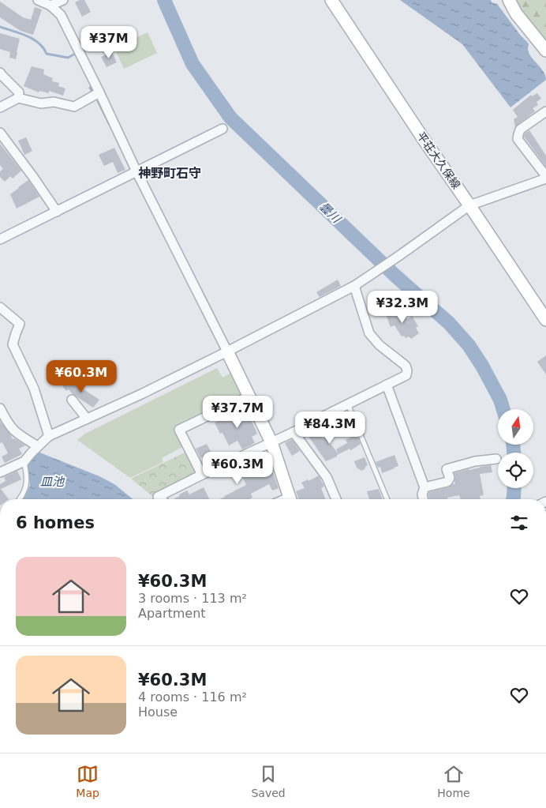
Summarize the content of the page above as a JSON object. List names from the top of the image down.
{
  "streets": {
    "main road": ["平荘大久保線"]
  },
  "districts": ["神野町石守"],
  "water": ["曇川", "皿池"],
  "north": "top",
  "page": {
    "price": [
      "¥37M",
      "¥32.3M",
      "¥60.3M",
      "¥37.7M",
      "¥84.3M",
      "¥60.3M"
    ],
    "heading": "6 homes",
    "list": [
      {
        "name": "¥60.3M",
        "note": "3 rooms · 113 m² · Apartment"
      },
      {
        "name": "¥60.3M",
        "note": "4 rooms · 116 m² · House"
      }
    ],
    "tabs": ["Map", "Saved", "Home"]
  }
}
